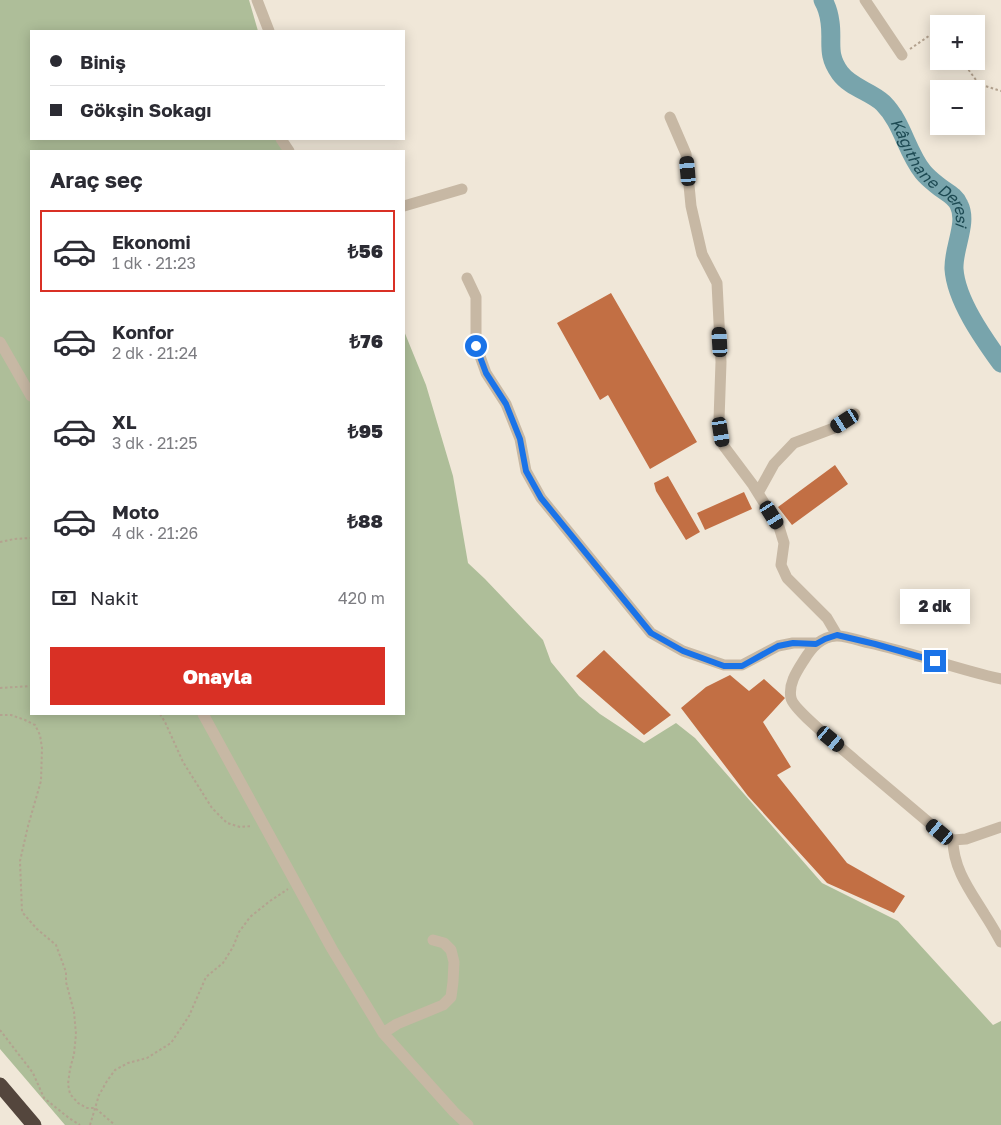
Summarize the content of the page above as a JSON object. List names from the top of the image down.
{
  "water": ["Kâğıthane Deresi"],
  "page": {
    "map_buttons": ["+", "−"],
    "banner": ["Biniş", "Gökşin Sokağı"],
    "heading": "Araç seç",
    "list": [
      {
        "name": "Ekonomi",
        "note": "1 dk · 21:23",
        "value": "₺56"
      },
      {
        "name": "Konfor",
        "note": "2 dk · 21:24",
        "value": "₺76"
      },
      {
        "name": "XL",
        "note": "3 dk · 21:25",
        "value": "₺95"
      },
      {
        "name": "Moto",
        "note": "4 dk · 21:26",
        "value": "₺88"
      }
    ],
    "pay": ["Nakit", "420 m"],
    "bubble": "2 dk",
    "buttons": "Onayla"
  }
}
